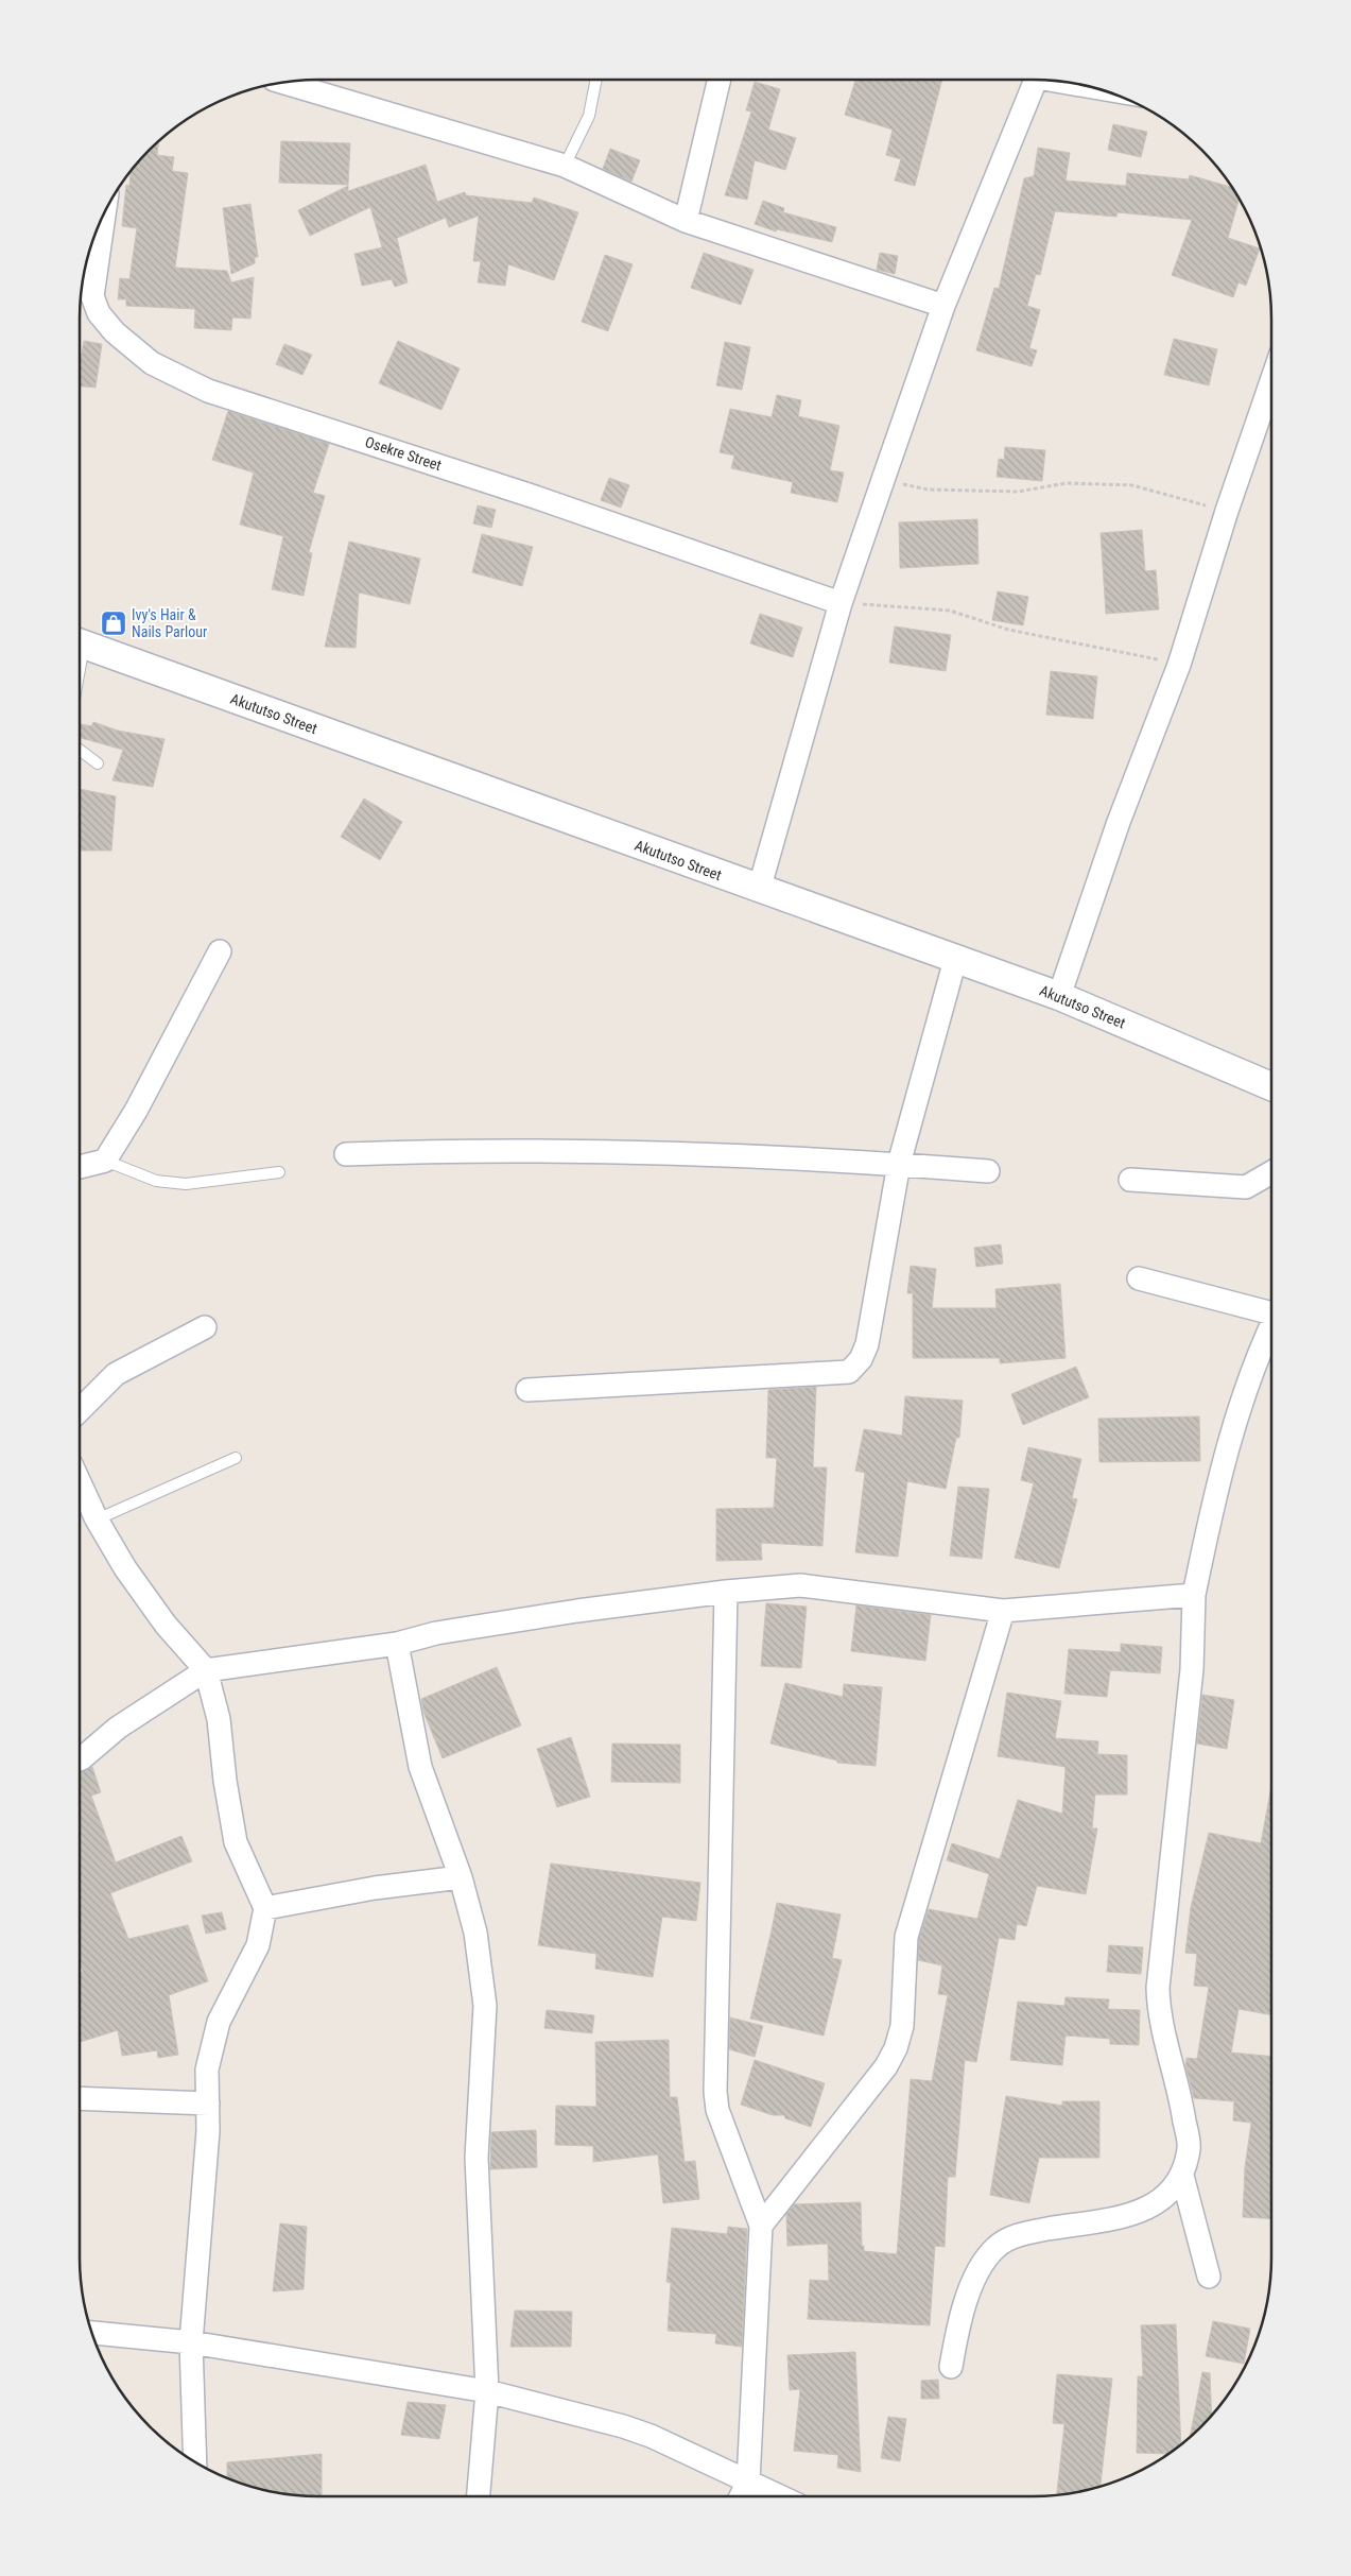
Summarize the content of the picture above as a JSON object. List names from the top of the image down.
{
  "streets": {
    "street": ["Osekre Street", "Akututso Street"]
  },
  "places": {
    "shop": ["Ivy's Hair & Nails Parlour"]
  }
}
